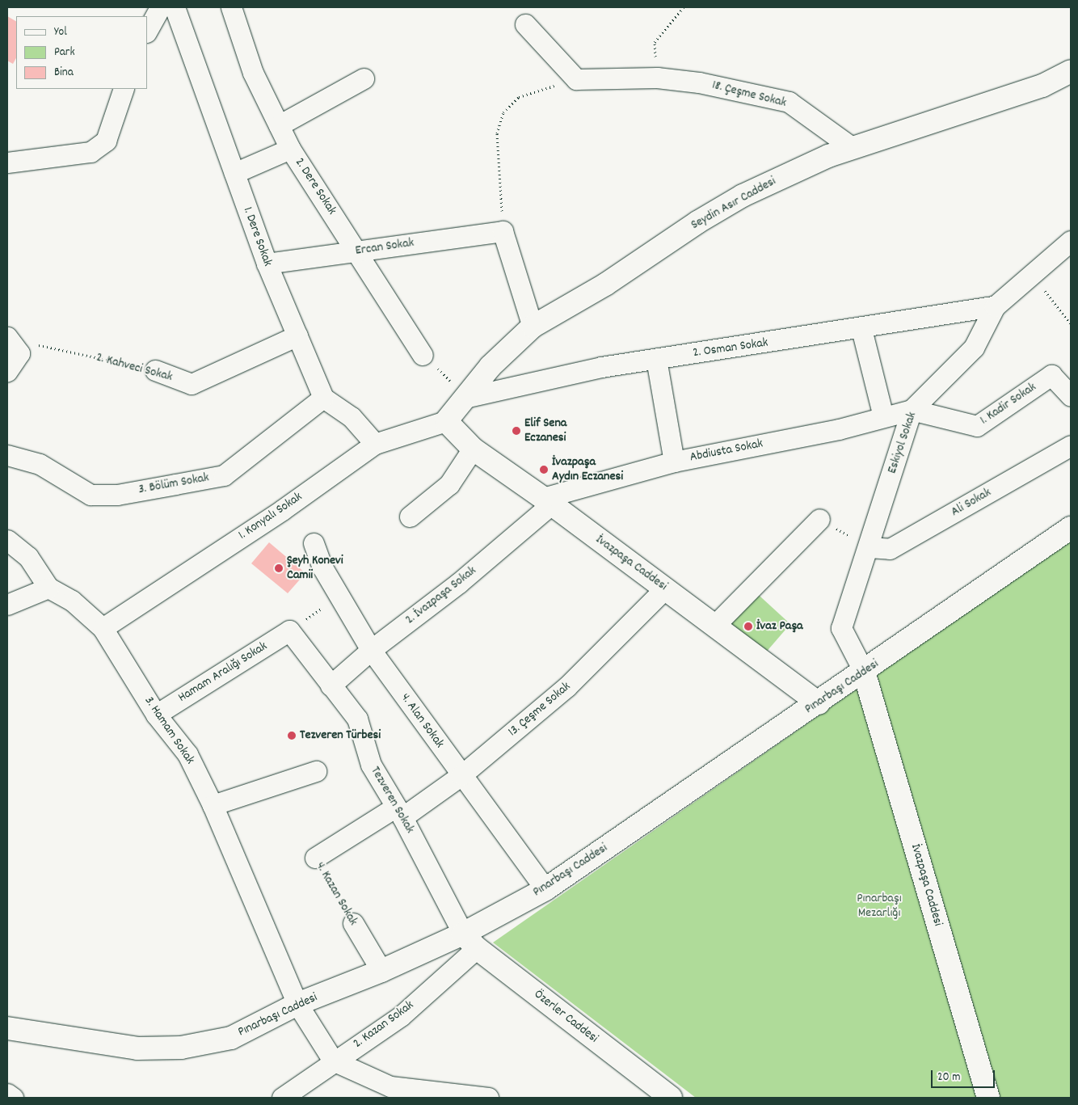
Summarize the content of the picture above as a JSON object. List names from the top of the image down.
{
  "streets": {
    "main road": [
      "Seydin Asır Caddesi",
      "İvazpaşa Caddesi",
      "Pınarbaşı Caddesi",
      "Özerler Caddesi"
    ],
    "street": [
      "18. Çeşme Sokak",
      "2. Dere Sokak",
      "1. Dere Sokak",
      "Ercan Sokak",
      "2. Osman Sokak",
      "2. Kahveci Sokak",
      "1. Kadir Sokak",
      "Eskiyol Sokak",
      "Abdiusta Sokak",
      "3. Bölüm Sokak",
      "Ali Sokak",
      "1. Konyalı Sokak",
      "2. İvazpaşa Sokak",
      "Hamam Aralığı Sokak",
      "13. Çeşme Sokak",
      "4. Alan Sokak",
      "3. Hamam Sokak",
      "Tezveren Sokak",
      "4. Kazan Sokak",
      "2. Kazan Sokak"
    ]
  },
  "crossings": [
    ["18. Çeşme Sokak", "Seydin Asır Caddesi"],
    ["2. Dere Sokak", "Ercan Sokak"],
    ["Seydin Asır Caddesi", "2. Osman Sokak"],
    ["Seydin Asır Caddesi", "1. Konyalı Sokak"],
    ["Seydin Asır Caddesi", "İvazpaşa Caddesi"],
    ["1. Dere Sokak", "Ercan Sokak"],
    ["1. Dere Sokak", "2. Kahveci Sokak"],
    ["1. Dere Sokak", "3. Bölüm Sokak"],
    ["2. Osman Sokak", "Eskiyol Sokak"],
    ["1. Kadir Sokak", "Eskiyol Sokak"],
    ["1. Kadir Sokak", "Abdiusta Sokak"],
    ["Eskiyol Sokak", "Abdiusta Sokak"],
    ["Eskiyol Sokak", "Ali Sokak"],
    ["Eskiyol Sokak", "İvazpaşa Caddesi"],
    ["Eskiyol Sokak", "Pınarbaşı Caddesi"],
    ["Abdiusta Sokak", "İvazpaşa Caddesi"],
    ["Abdiusta Sokak", "2. İvazpaşa Sokak"],
    ["1. Konyalı Sokak", "İvazpaşa Caddesi"],
    ["1. Konyalı Sokak", "3. Hamam Sokak"],
    ["İvazpaşa Caddesi", "2. İvazpaşa Sokak"],
    ["İvazpaşa Caddesi", "Pınarbaşı Caddesi"],
    ["İvazpaşa Caddesi", "13. Çeşme Sokak"],
    ["2. İvazpaşa Sokak", "4. Alan Sokak"],
    ["2. İvazpaşa Sokak", "Tezveren Sokak"],
    ["Hamam Aralığı Sokak", "3. Hamam Sokak"],
    ["Hamam Aralığı Sokak", "Tezveren Sokak"],
    ["Pınarbaşı Caddesi", "4. Alan Sokak"],
    ["Pınarbaşı Caddesi", "3. Hamam Sokak"],
    ["Pınarbaşı Caddesi", "Tezveren Sokak"],
    ["Pınarbaşı Caddesi", "4. Kazan Sokak"],
    ["Pınarbaşı Caddesi", "Özerler Caddesi"],
    ["Pınarbaşı Caddesi", "2. Kazan Sokak"],
    ["13. Çeşme Sokak", "4. Alan Sokak"],
    ["13. Çeşme Sokak", "Tezveren Sokak"],
    ["13. Çeşme Sokak", "4. Kazan Sokak"],
    ["3. Hamam Sokak", "2. Kazan Sokak"],
    ["Tezveren Sokak", "4. Kazan Sokak"],
    ["Tezveren Sokak", "Özerler Caddesi"],
    ["Tezveren Sokak", "2. Kazan Sokak"],
    ["Özerler Caddesi", "2. Kazan Sokak"]
  ],
  "parks": ["Pınarbaşı Mezarlığı"],
  "places": [
    "Elif Sena Eczanesi",
    "İvazpaşa Aydın Eczanesi",
    "Şeyh Konevi Camii",
    "İvaz Paşa",
    "Tezveren Türbesi"
  ],
  "legend": ["Yol", "Park", "Bina"],
  "scale_bar": "20 m"
}
